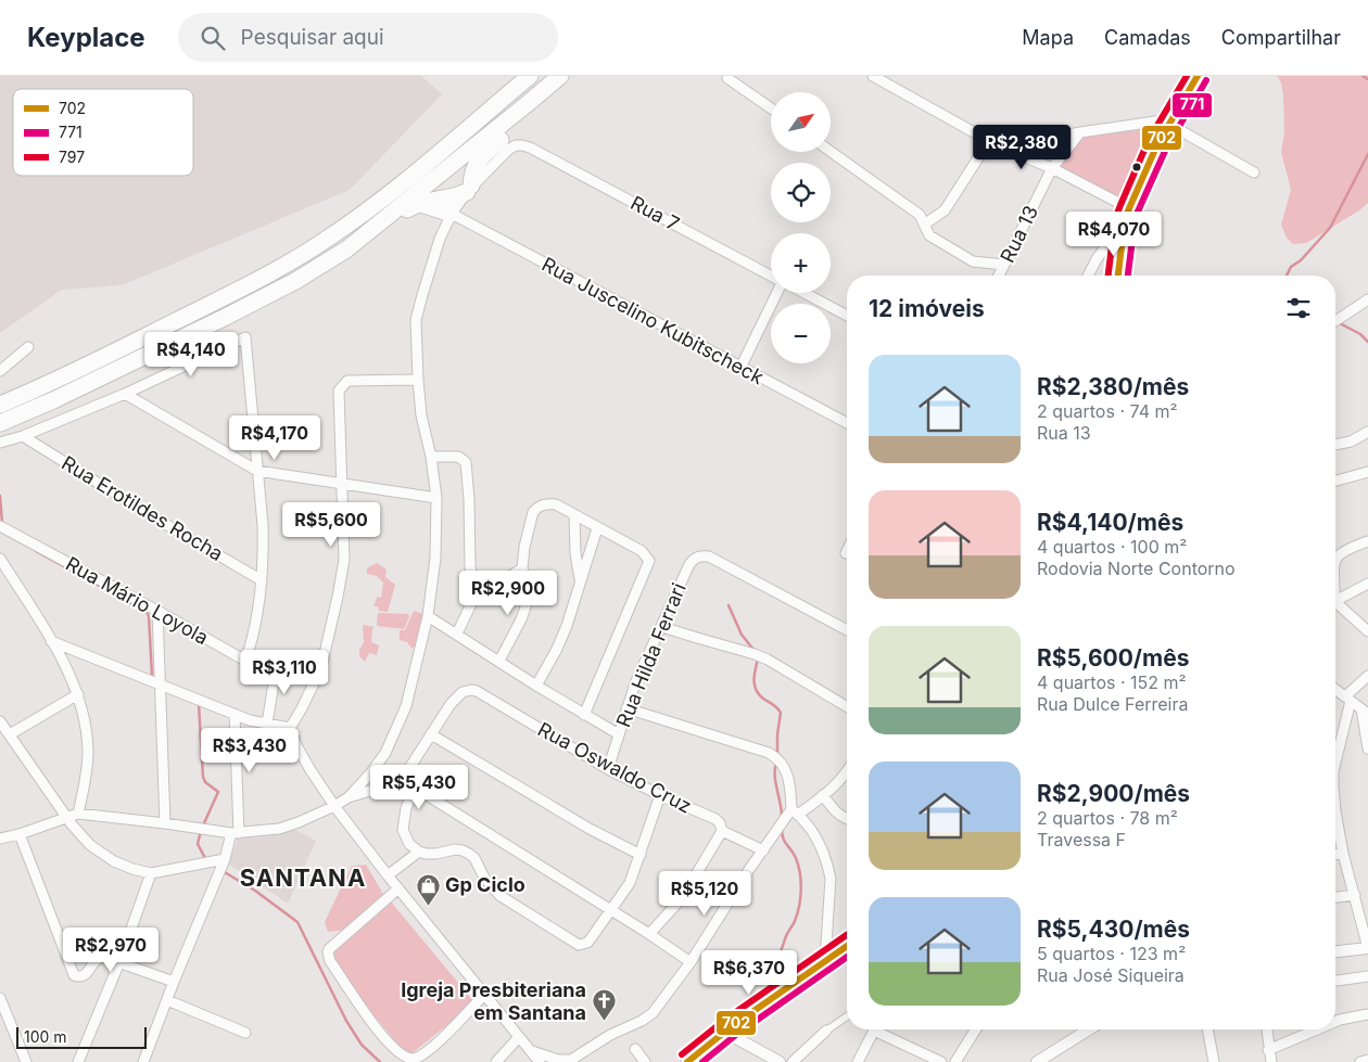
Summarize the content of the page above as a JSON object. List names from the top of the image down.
{
  "streets": {
    "street": [
      "Rua 7",
      "Rua 13",
      "Rua Juscelino Kubitscheck",
      "Rua Erotildes Rocha",
      "Rua Mário Loyola",
      "Rua Hilda Ferrari",
      "Rua Oswaldo Cruz"
    ]
  },
  "crossings": [
    ["Rua Hilda Ferrari", "Rua Oswaldo Cruz"]
  ],
  "districts": ["SANTANA"],
  "places": {
    "shop": ["Gp Ciclo"],
    "church": ["Igreja Presbiteriana em Santana"]
  },
  "lines": ["transit line 702", "transit line 797", "transit line 771"],
  "legend": ["702", "771", "797"],
  "scale_bar": "100 m",
  "north": "top right",
  "page": {
    "header": "Keyplace",
    "search": "Pesquisar aqui",
    "nav": ["Mapa", "Camadas", "Compartilhar"],
    "map_buttons": ["+", "−"],
    "price": [
      "R$2,380",
      "R$4,070",
      "R$4,140",
      "R$4,170",
      "R$5,600",
      "R$2,900",
      "R$3,110",
      "R$3,430",
      "R$5,430",
      "R$5,120",
      "R$2,970",
      "R$6,370"
    ],
    "heading": "12 imóveis",
    "list": [
      {
        "name": "R$2,380/mês",
        "note": "2 quartos · 74 m² · Rua 13"
      },
      {
        "name": "R$4,140/mês",
        "note": "4 quartos · 100 m² · Rodovia Norte Contorno"
      },
      {
        "name": "R$5,600/mês",
        "note": "4 quartos · 152 m² · Rua Dulce Ferreira"
      },
      {
        "name": "R$2,900/mês",
        "note": "2 quartos · 78 m² · Travessa F"
      },
      {
        "name": "R$5,430/mês",
        "note": "5 quartos · 123 m² · Rua José Siqueira"
      }
    ],
    "scale": "100 m"
  }
}
